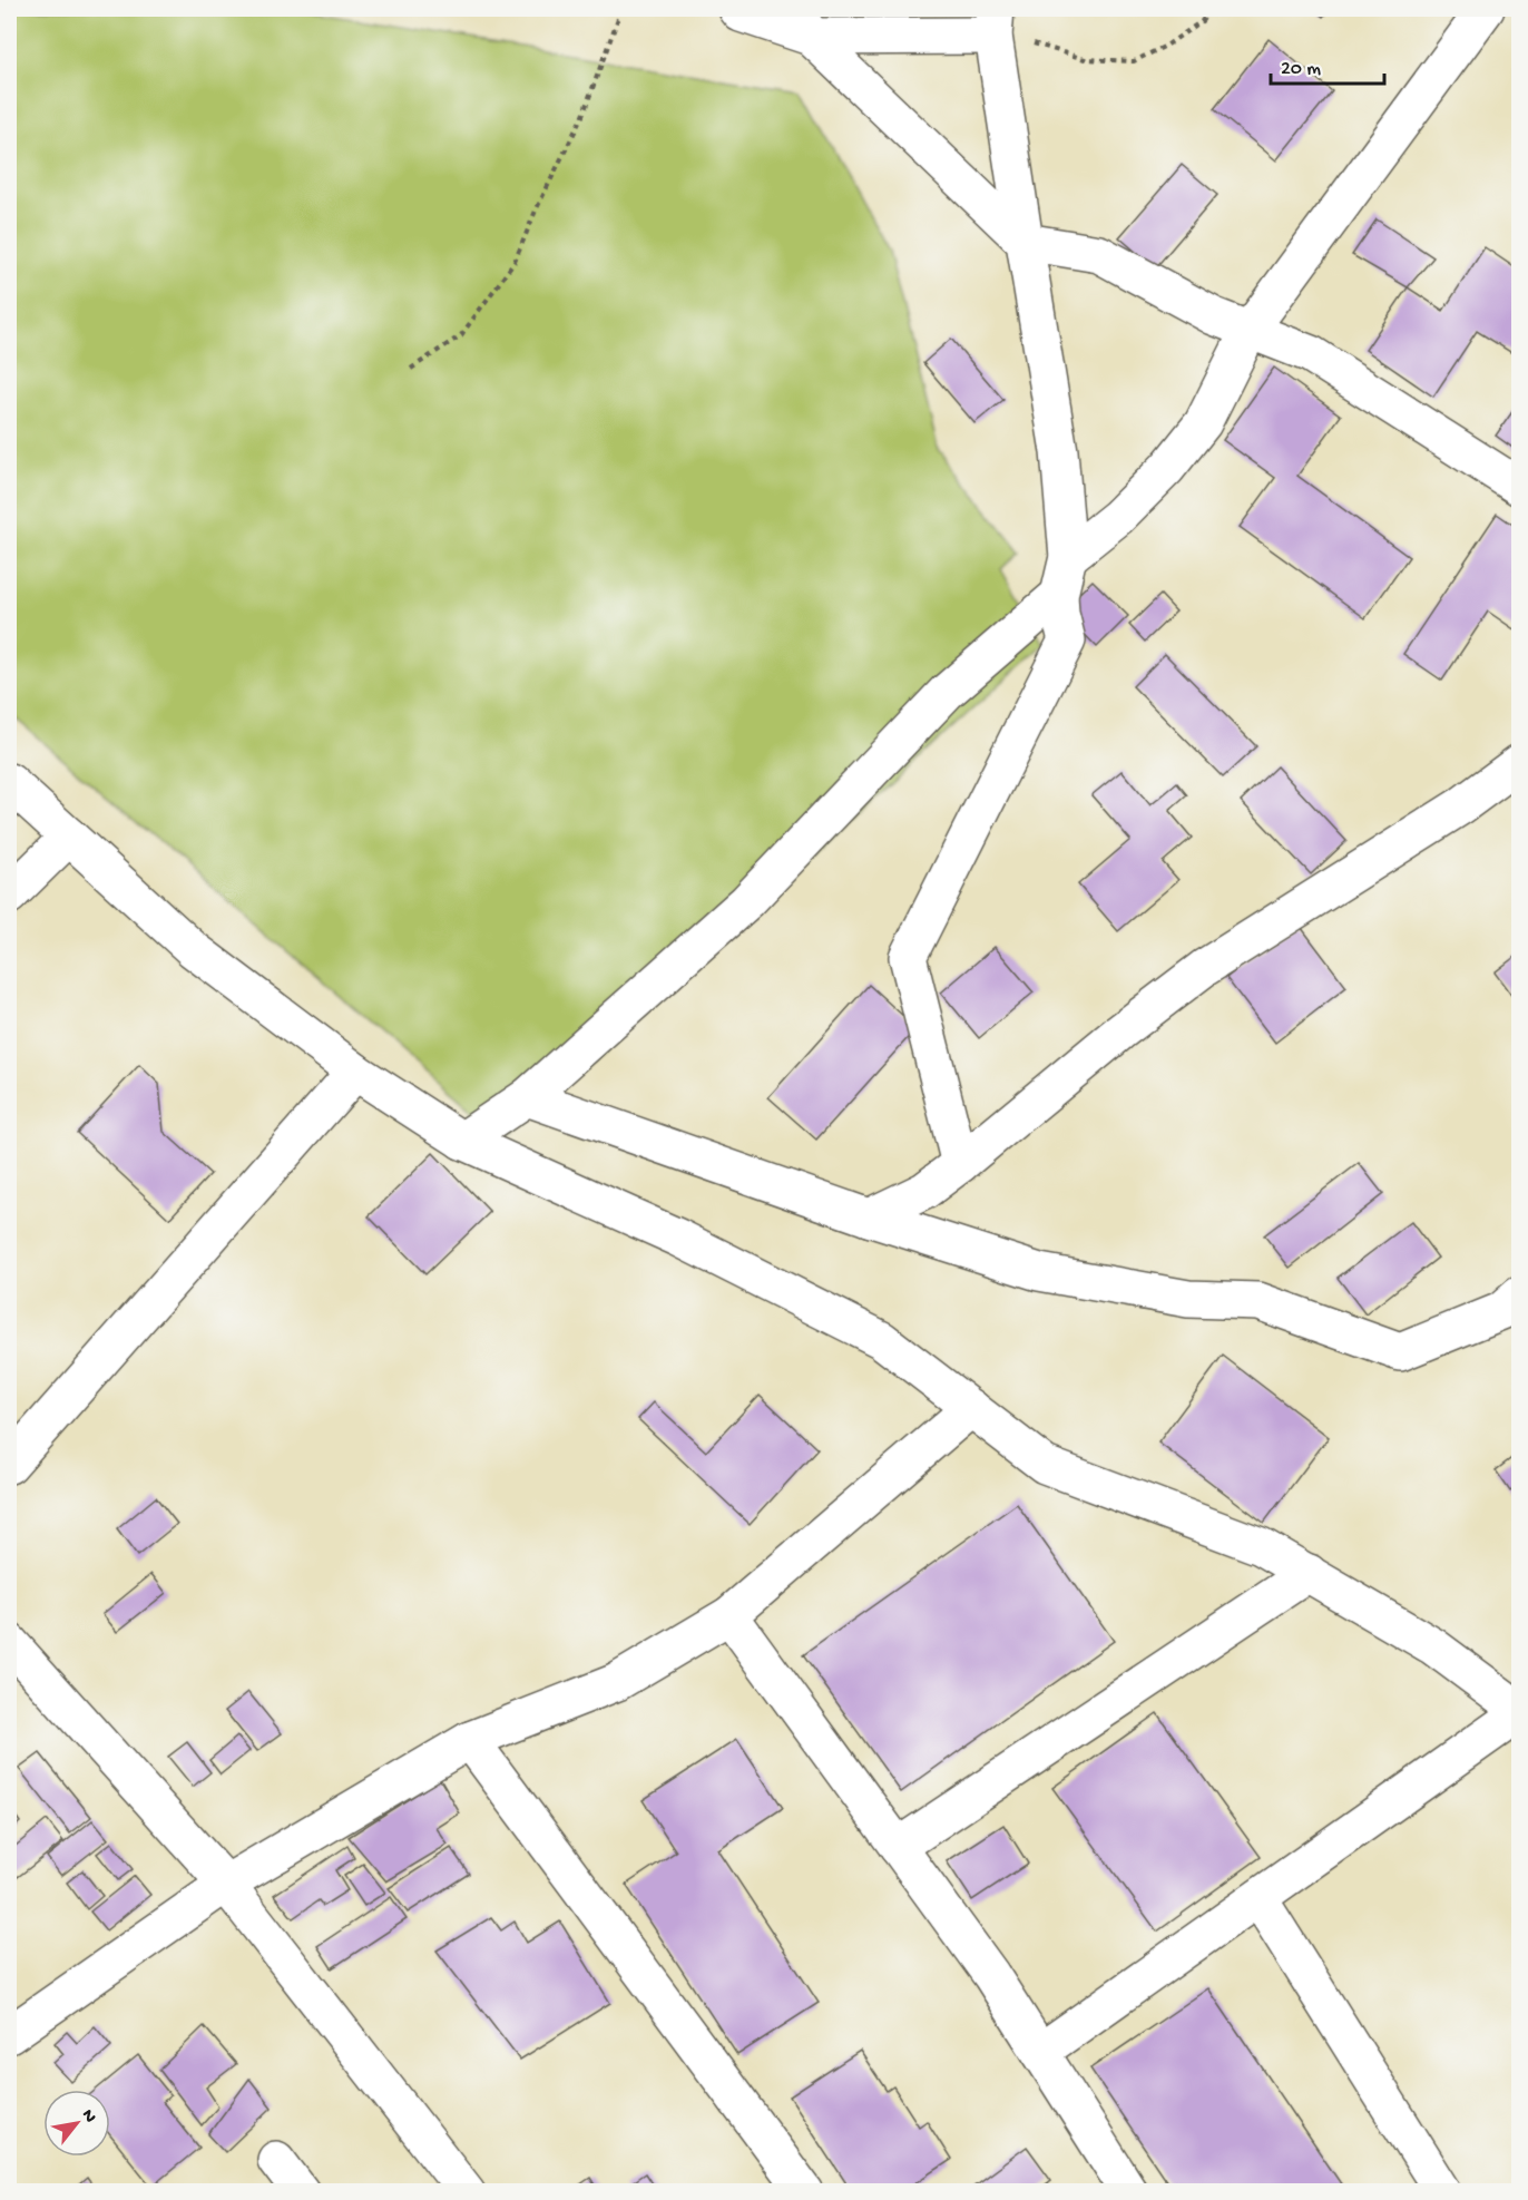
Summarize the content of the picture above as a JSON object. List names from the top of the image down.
{
  "scale_bar": "20 m",
  "north": "top right"
}
